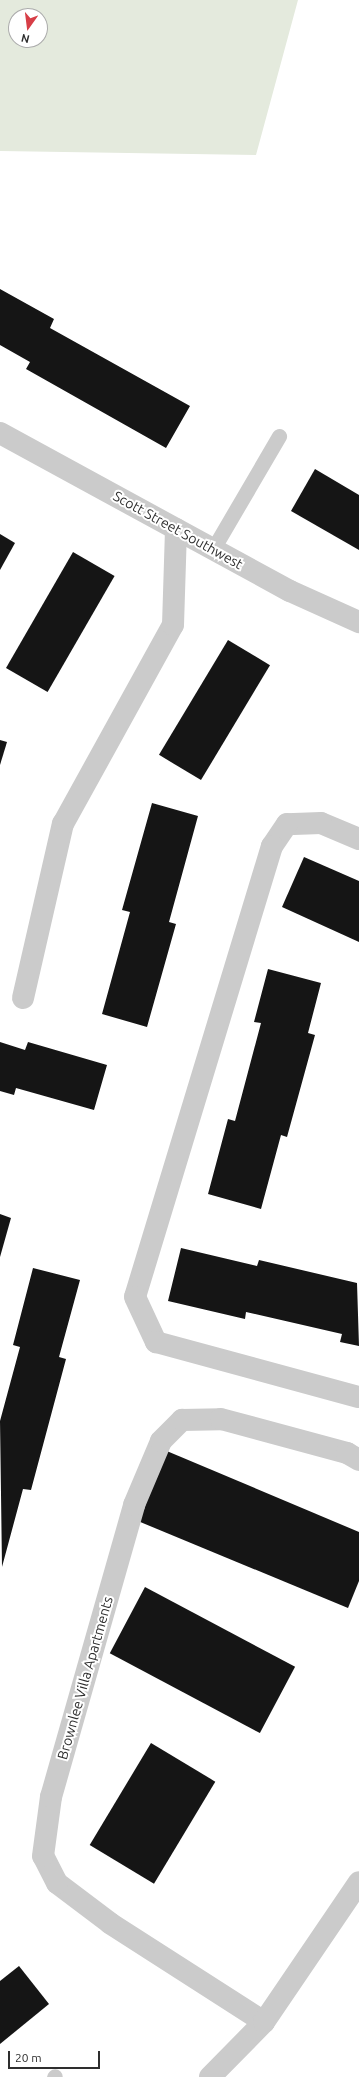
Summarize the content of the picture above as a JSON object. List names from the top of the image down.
{
  "streets": {
    "street": ["Scott Street Southwest", "Brownlee Villa Apartments"]
  },
  "scale_bar": "20 m",
  "north": "bottom"
}
